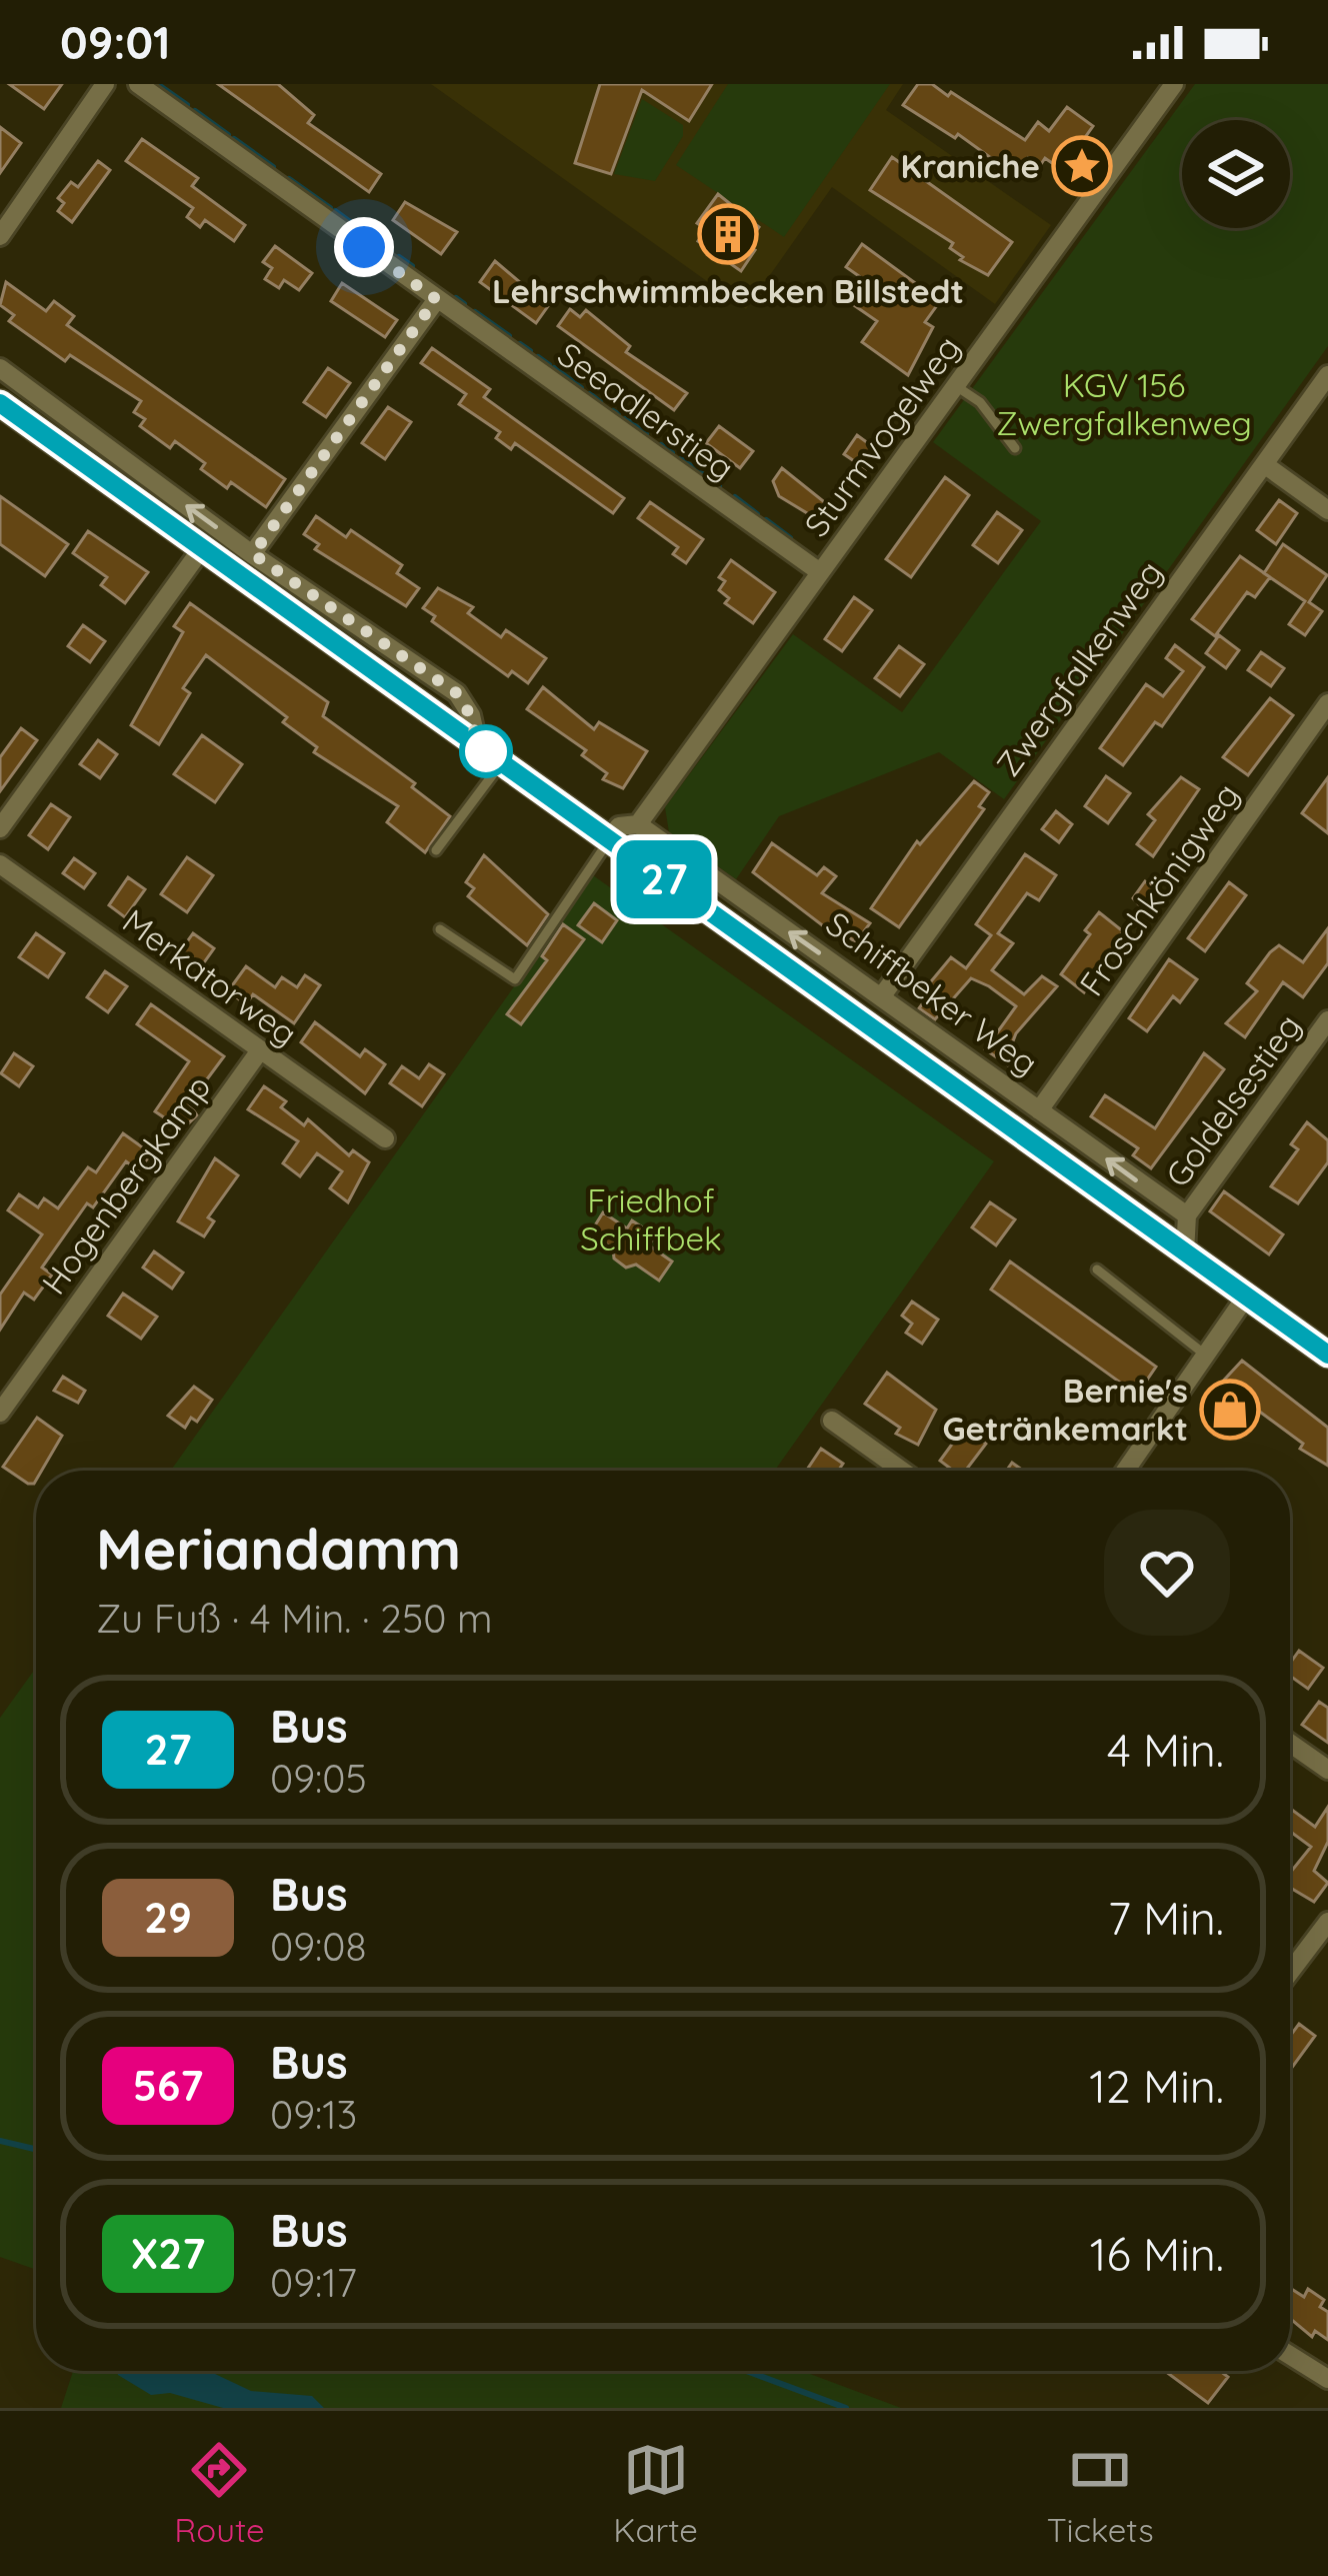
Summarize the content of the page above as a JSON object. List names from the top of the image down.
{
  "streets": {
    "main road": ["Schiffbeker Weg"],
    "street": [
      "Seeadlerstieg",
      "Sturmvogelweg",
      "Zwergfalkenweg",
      "Froschkönigweg",
      "Merkatorweg",
      "Goldelsestieg",
      "Hogenbergkamp"
    ]
  },
  "crossings": [
    ["Seeadlerstieg", "Sturmvogelweg"],
    ["Sturmvogelweg", "Schiffbeker Weg"],
    ["Zwergfalkenweg", "Schiffbeker Weg"],
    ["Froschkönigweg", "Schiffbeker Weg"],
    ["Merkatorweg", "Hogenbergkamp"],
    ["Schiffbeker Weg", "Goldelsestieg"]
  ],
  "parks": ["KGV 156 Zwergfalkenweg", "Friedhof Schiffbek"],
  "places": {
    "place": ["Kraniche"],
    "building": ["Lehrschwimmbecken Billstedt"],
    "shop": ["Bernie's Getränkemarkt"]
  },
  "lines": ["bus line 27"],
  "page": {
    "status": "09:01",
    "on_map": "27",
    "heading": ["Meriandamm", "Zu Fuß · 4 Min. · 250 m"],
    "list": [
      {
        "mark": "27",
        "name": "Bus",
        "note": "09:05",
        "value": "4 Min."
      },
      {
        "mark": "29",
        "name": "Bus",
        "note": "09:08",
        "value": "7 Min."
      },
      {
        "mark": "567",
        "name": "Bus",
        "note": "09:13",
        "value": "12 Min."
      },
      {
        "mark": "X27",
        "name": "Bus",
        "note": "09:17",
        "value": "16 Min."
      }
    ],
    "tabs": ["Route", "Karte", "Tickets"]
  }
}
